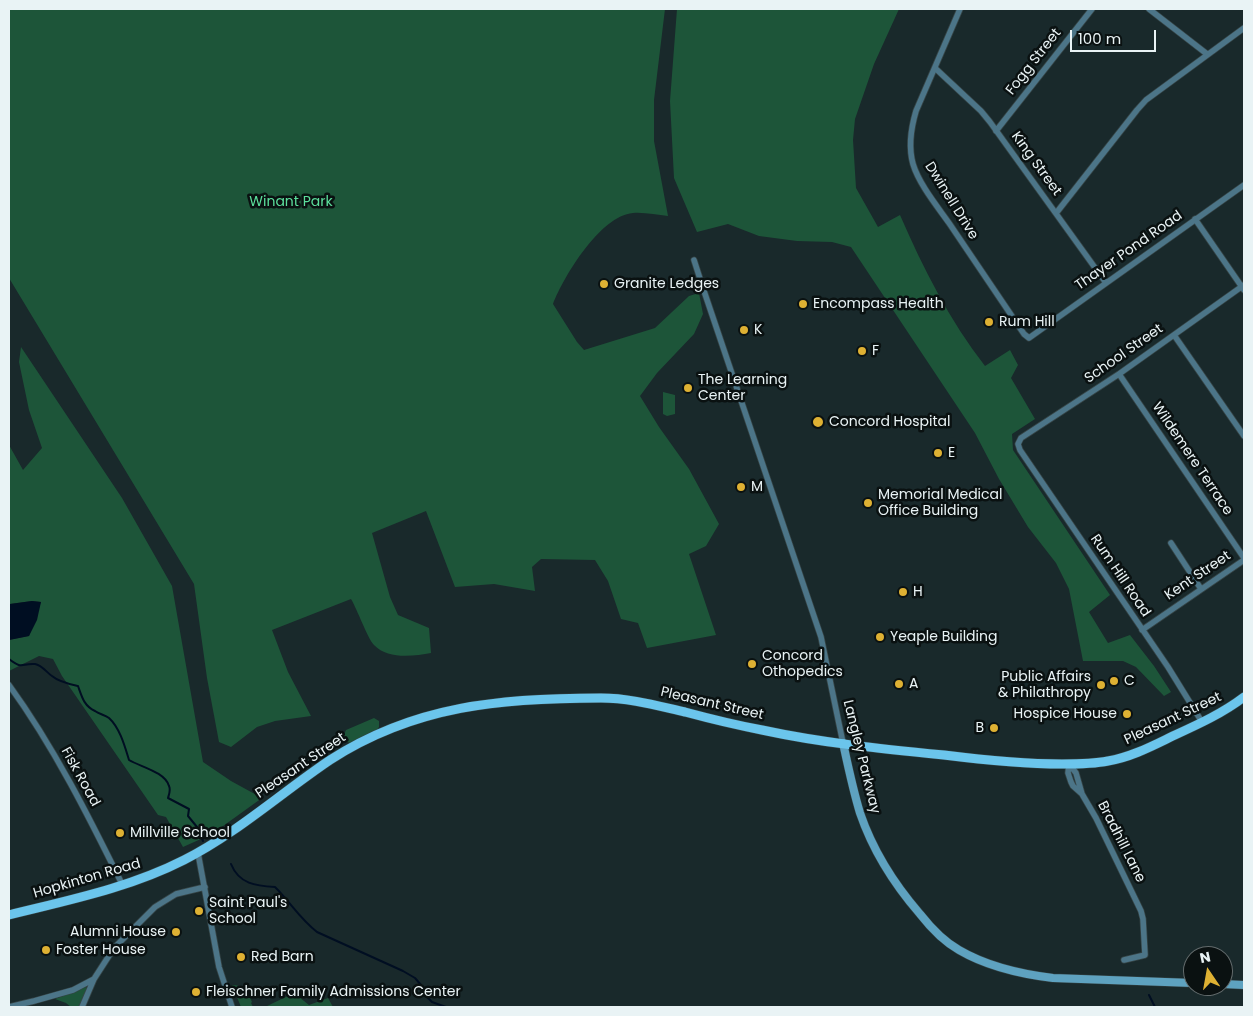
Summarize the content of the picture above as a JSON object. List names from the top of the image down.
{
  "streets": {
    "main road": ["Pleasant Street", "Hopkinton Road"],
    "street": [
      "Fogg Street",
      "King Street",
      "Dwinell Drive",
      "Thayer Pond Road",
      "School Street",
      "Wildemere Terrace",
      "Rum Hill Road",
      "Kent Street",
      "Langley Parkway",
      "Fisk Road",
      "Bradhill Lane"
    ]
  },
  "crossings": [
    ["Fogg Street", "King Street"],
    ["King Street", "Dwinell Drive"],
    ["King Street", "Thayer Pond Road"],
    ["Dwinell Drive", "Thayer Pond Road"],
    ["School Street", "Wildemere Terrace"],
    ["School Street", "Rum Hill Road"],
    ["Wildemere Terrace", "Kent Street"],
    ["Rum Hill Road", "Kent Street"],
    ["Rum Hill Road", "Pleasant Street"],
    ["Pleasant Street", "Langley Parkway"],
    ["Pleasant Street", "Bradhill Lane"],
    ["Pleasant Street", "Hopkinton Road"],
    ["Fisk Road", "Hopkinton Road"]
  ],
  "parks": ["Winant Park"],
  "places": [
    "Granite Ledges",
    "Encompass Health",
    "Rum Hill",
    "K",
    "F",
    "The Learning Center",
    "Concord Hospital",
    "E",
    "M",
    "Memorial Medical Office Building",
    "H",
    "Yeaple Building",
    "Concord Othopedics",
    "C",
    "A",
    "Public Affairs & Philathropy",
    "Hospice House",
    "B",
    "Millville School",
    "Saint Paul's School",
    "Alumni House",
    "Foster House",
    "Red Barn",
    "Fleischner Family Admissions Center"
  ],
  "scale_bar": "100 m",
  "north": "top"
}
